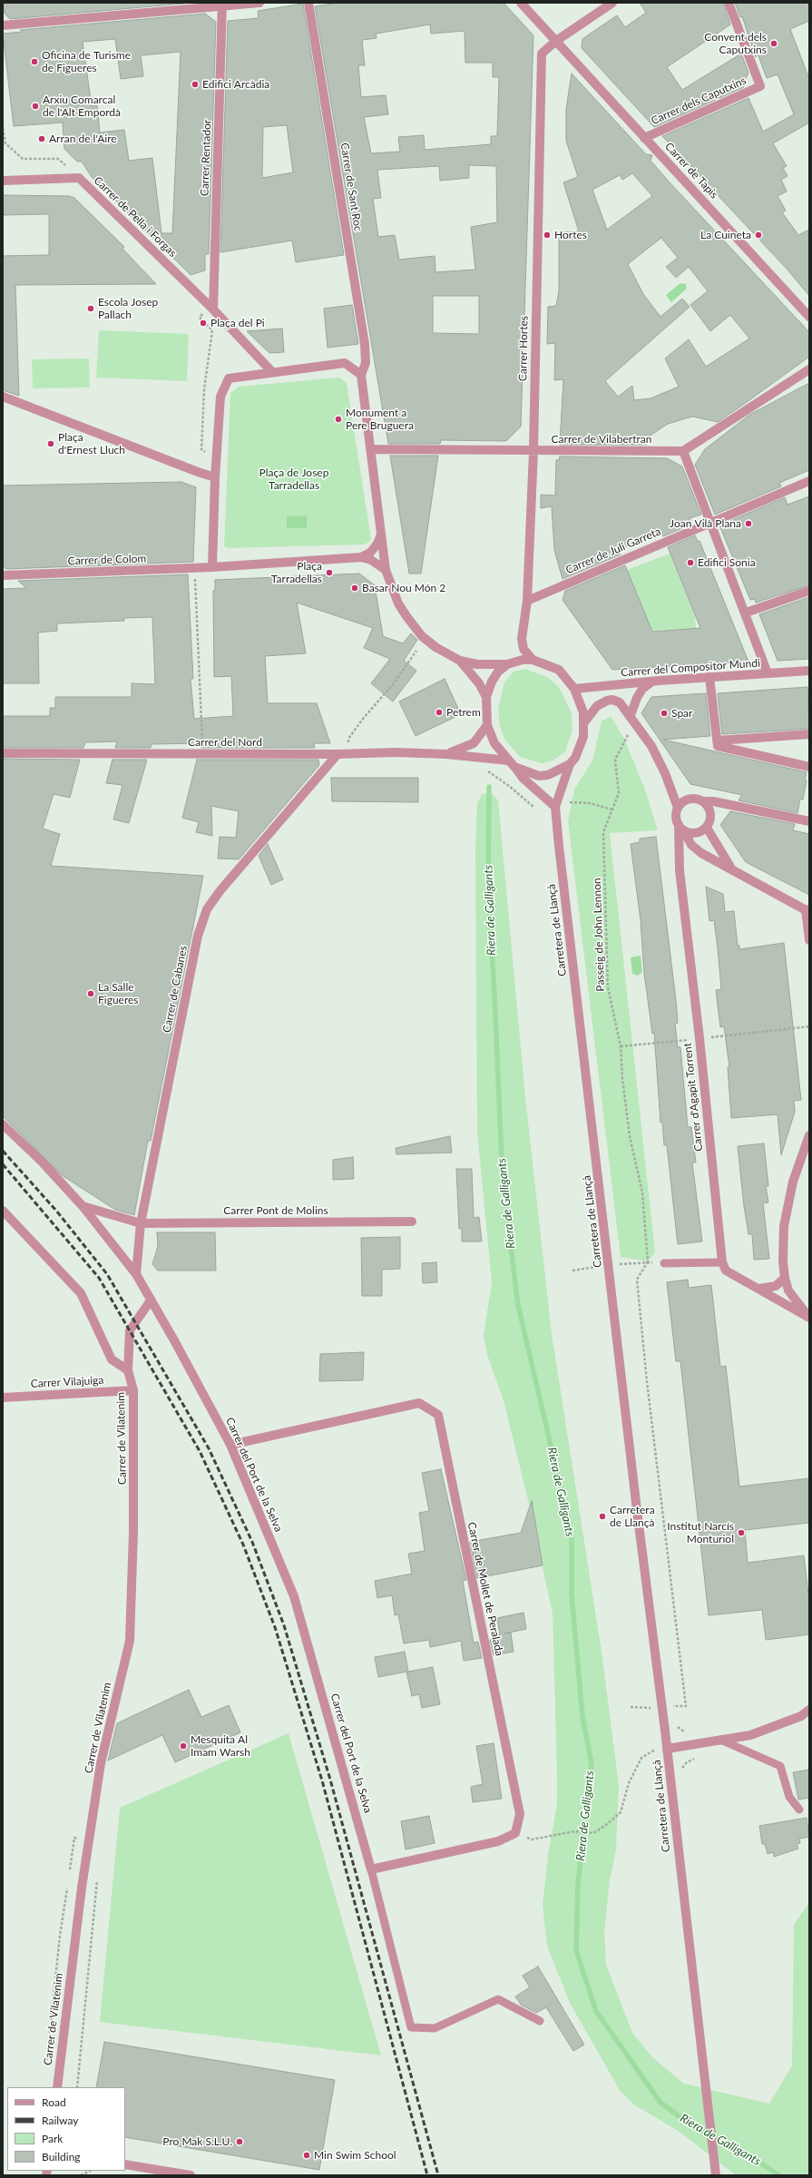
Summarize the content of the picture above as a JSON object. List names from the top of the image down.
{
  "streets": {
    "street": [
      "Carrer dels Caputxins",
      "Carrer Rentador",
      "Carrer de Tapis",
      "Carrer de Sant Roc",
      "Carrer de Pella i Forgas",
      "Carrer Hortes",
      "Carrer de Vilabertran",
      "Carrer de Juli Garreta",
      "Carrer de Colom",
      "Carrer del Compositor Mundi",
      "Carrer del Nord",
      "Carretera de Llançà",
      "Carrer de Cabanes",
      "Carrer d'Agapit Torrent",
      "Carrer Pont de Molins",
      "Carrer Vilajuiga",
      "Carrer de Vilatenim",
      "Carrer del Port de la Selva",
      "Carrer de Mollet de Peralada"
    ],
    "path": ["Passeig de John Lennon"]
  },
  "crossings": [
    ["Carrer dels Caputxins", "Carrer de Tapis"],
    ["Carrer Rentador", "Carrer de Pella i Forgas"],
    ["Carrer de Tapis", "Carrer Hortes"],
    ["Carrer Hortes", "Carrer de Vilabertran"],
    ["Carrer Hortes", "Carrer de Juli Garreta"],
    ["Carrer Hortes", "Carrer del Compositor Mundi"],
    ["Carrer Hortes", "Carrer del Nord"],
    ["Carrer Hortes", "Carretera de Llançà"],
    ["Carrer del Compositor Mundi", "Carrer del Nord"],
    ["Carrer del Compositor Mundi", "Carretera de Llançà"],
    ["Carrer del Nord", "Carretera de Llançà"],
    ["Carrer del Nord", "Carrer de Cabanes"],
    ["Carrer de Cabanes", "Carrer Pont de Molins"],
    ["Carrer de Cabanes", "Carrer del Port de la Selva"],
    ["Carrer Pont de Molins", "Carrer del Port de la Selva"],
    ["Carrer Vilajuiga", "Carrer de Vilatenim"],
    ["Carrer de Vilatenim", "Carrer del Port de la Selva"],
    ["Carrer del Port de la Selva", "Carrer de Mollet de Peralada"]
  ],
  "water": ["Riera de Galligants"],
  "parks": ["Plaça de Josep Tarradellas"],
  "places": [
    "Convent dels Caputxins",
    "Oficina de Turisme de Figueres",
    "Edifici Arcàdia",
    "Arxiu Comarcal de l'Alt Empordà",
    "Arran de l'Aire",
    "Hortes",
    "La Cuineta",
    "Escola Josep Pallach",
    "Plaça del Pi",
    "Monument a Pere Bruguera",
    "Plaça d'Ernest Lluch",
    "Joan Vilà Plana",
    "Edifici Sonia",
    "Plaça Tarradellas",
    "Basar Nou Món 2",
    "Petrem",
    "Spar",
    "La Salle Figueres",
    "Carretera de Llançà",
    "Institut Narcís Monturiol",
    "Mesquita Al Imam Warsh",
    "Pro Mak S.L.U.",
    "Min Swim School"
  ],
  "legend": [
    "Road",
    "Railway",
    "Park",
    "Building"
  ]
}
